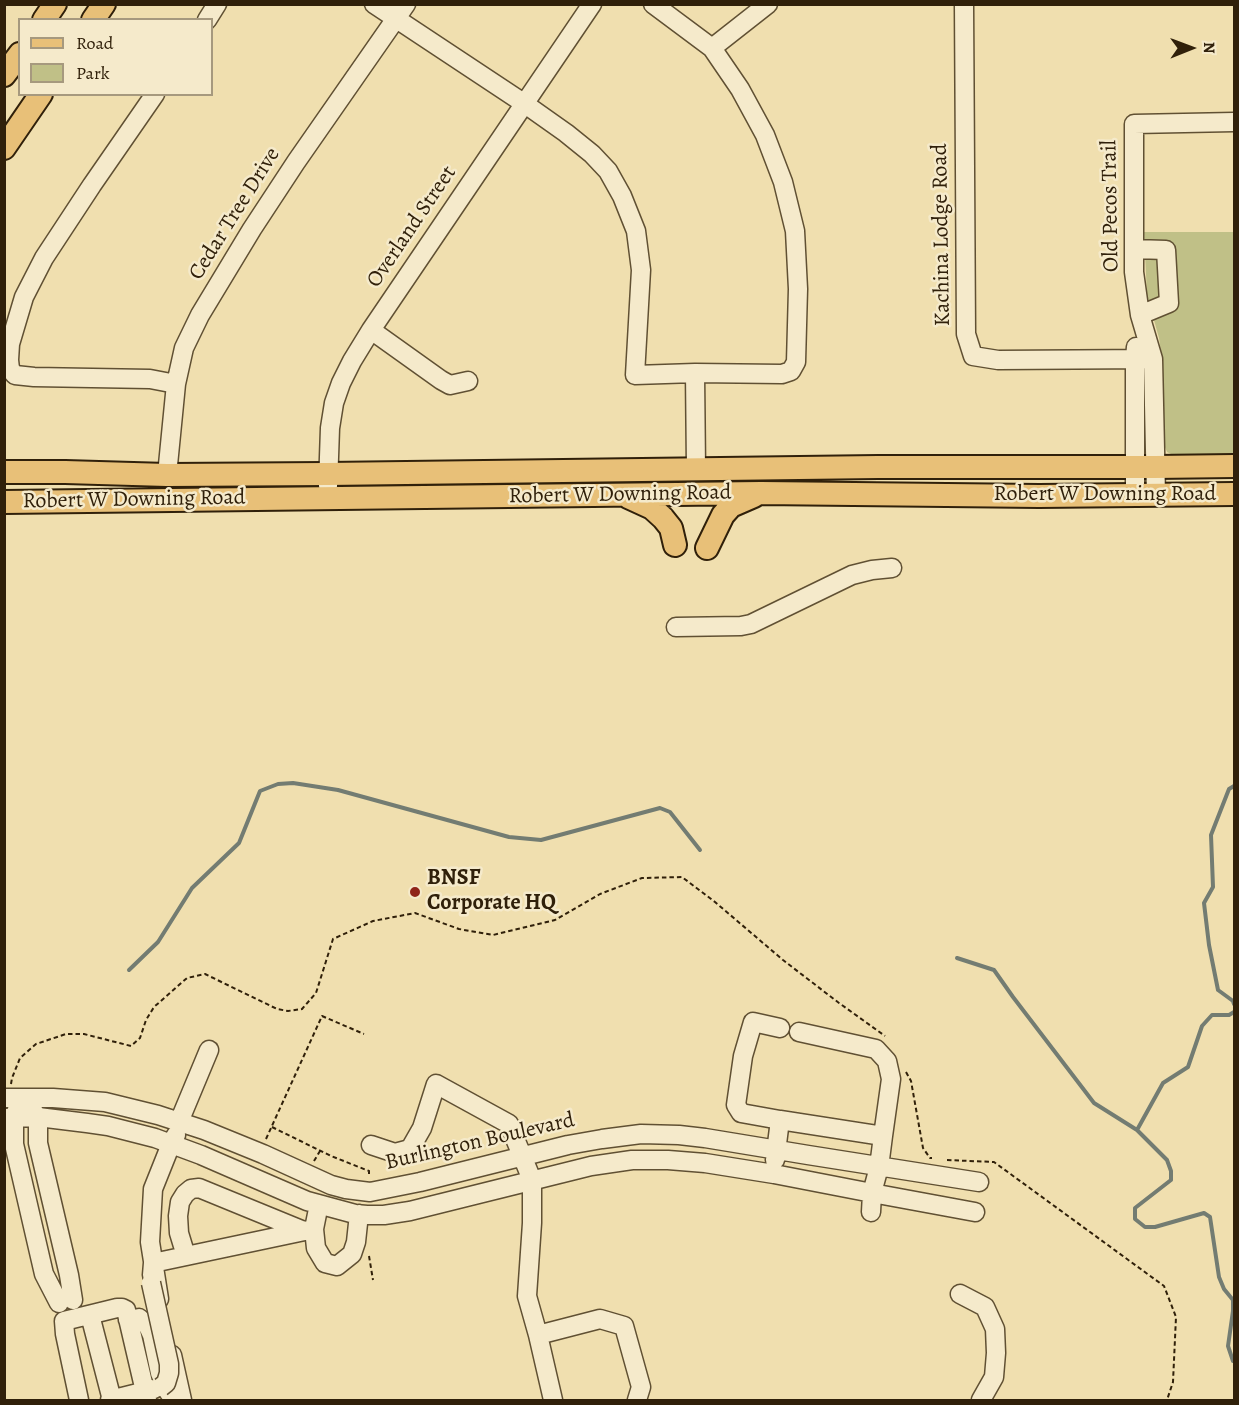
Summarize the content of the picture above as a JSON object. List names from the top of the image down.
{
  "streets": {
    "main road": ["Robert W Downing Road"],
    "street": [
      "Old Pecos Trail",
      "Cedar Tree Drive",
      "Overland Street",
      "Kachina Lodge Road",
      "Burlington Boulevard"
    ]
  },
  "crossings": [
    ["Old Pecos Trail", "Kachina Lodge Road"],
    ["Old Pecos Trail", "Robert W Downing Road"],
    ["Cedar Tree Drive", "Robert W Downing Road"],
    ["Overland Street", "Robert W Downing Road"]
  ],
  "places": ["BNSF Corporate HQ"],
  "legend": ["Road", "Park"],
  "north": "right"
}
